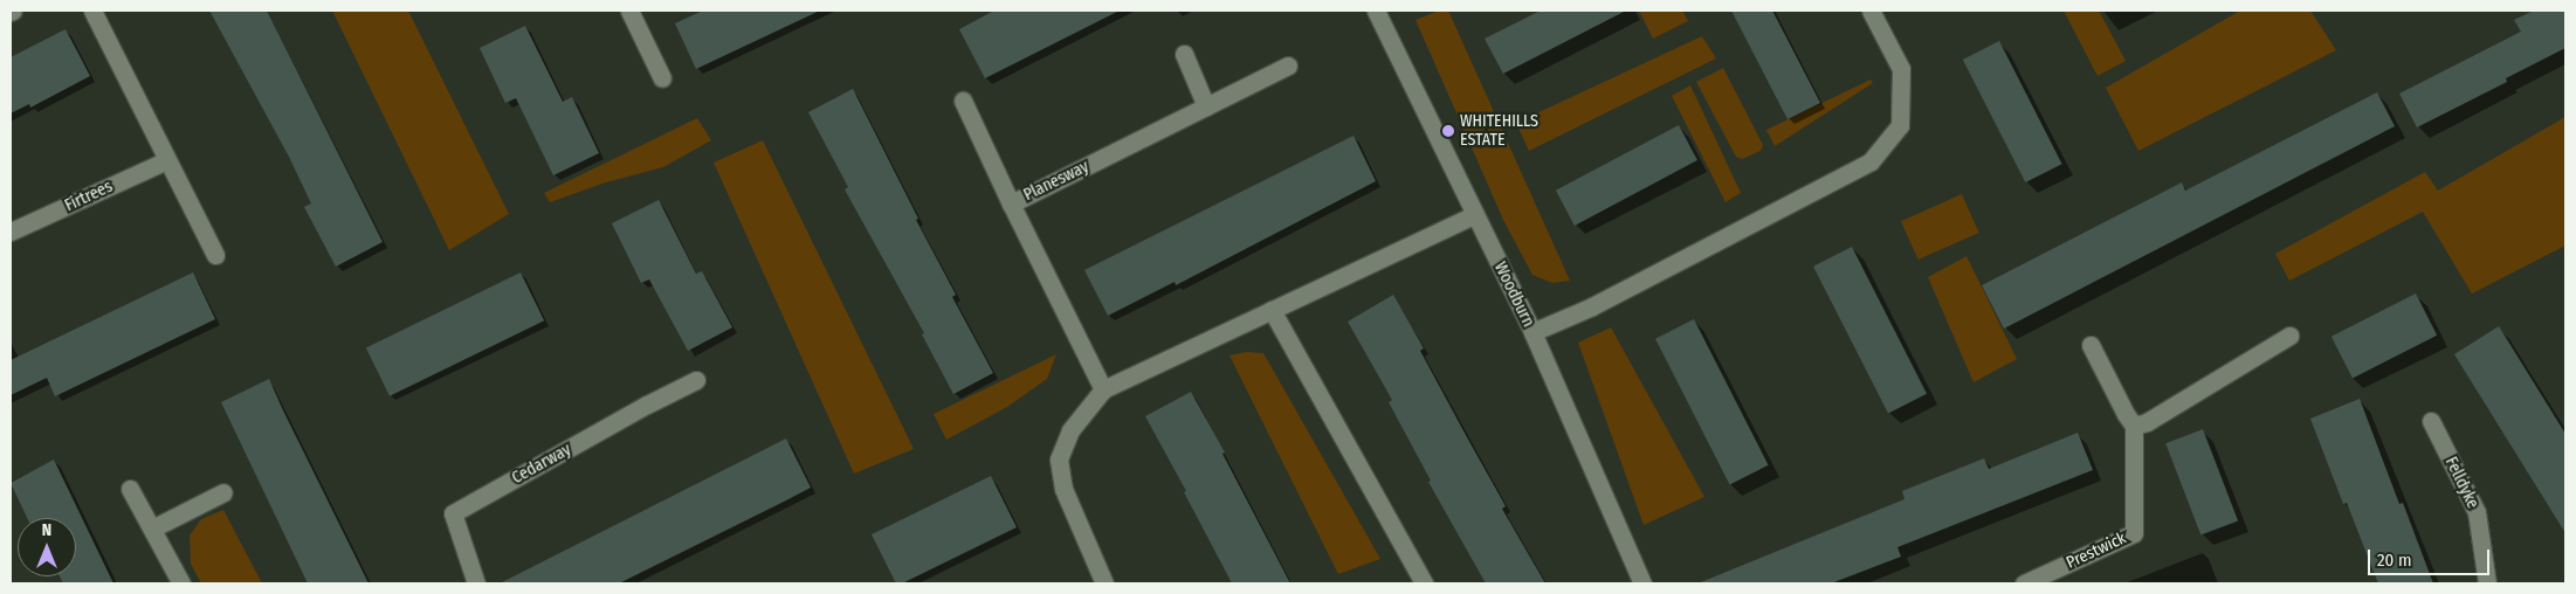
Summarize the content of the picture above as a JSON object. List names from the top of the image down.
{
  "streets": {
    "street": [
      "Planesway",
      "Firtrees",
      "Woodburn",
      "Cedarway",
      "Felldyke",
      "Prestwick"
    ]
  },
  "places": ["WHITEHILLS ESTATE"],
  "scale_bar": "20 m",
  "north": "top"
}
